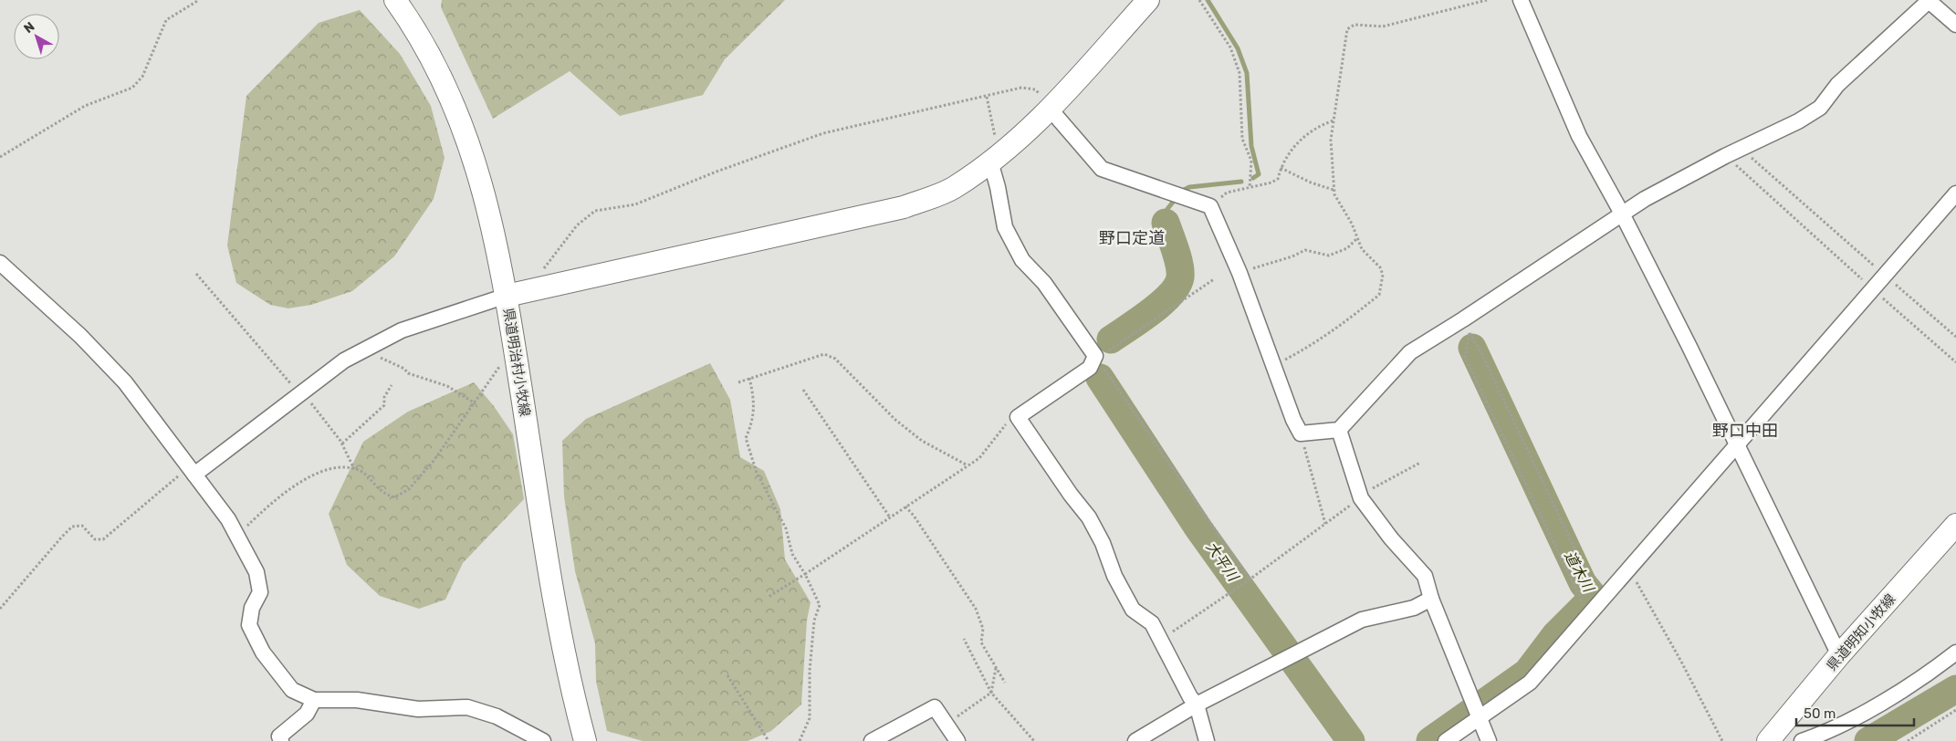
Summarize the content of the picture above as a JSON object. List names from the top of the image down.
{
  "streets": {
    "main road": ["県道明治村小牧線", "県道明知小牧線"]
  },
  "districts": ["野口定道", "野口中田"],
  "water": ["大平川", "道木川"],
  "scale_bar": "50 m",
  "north": "top left"
}
